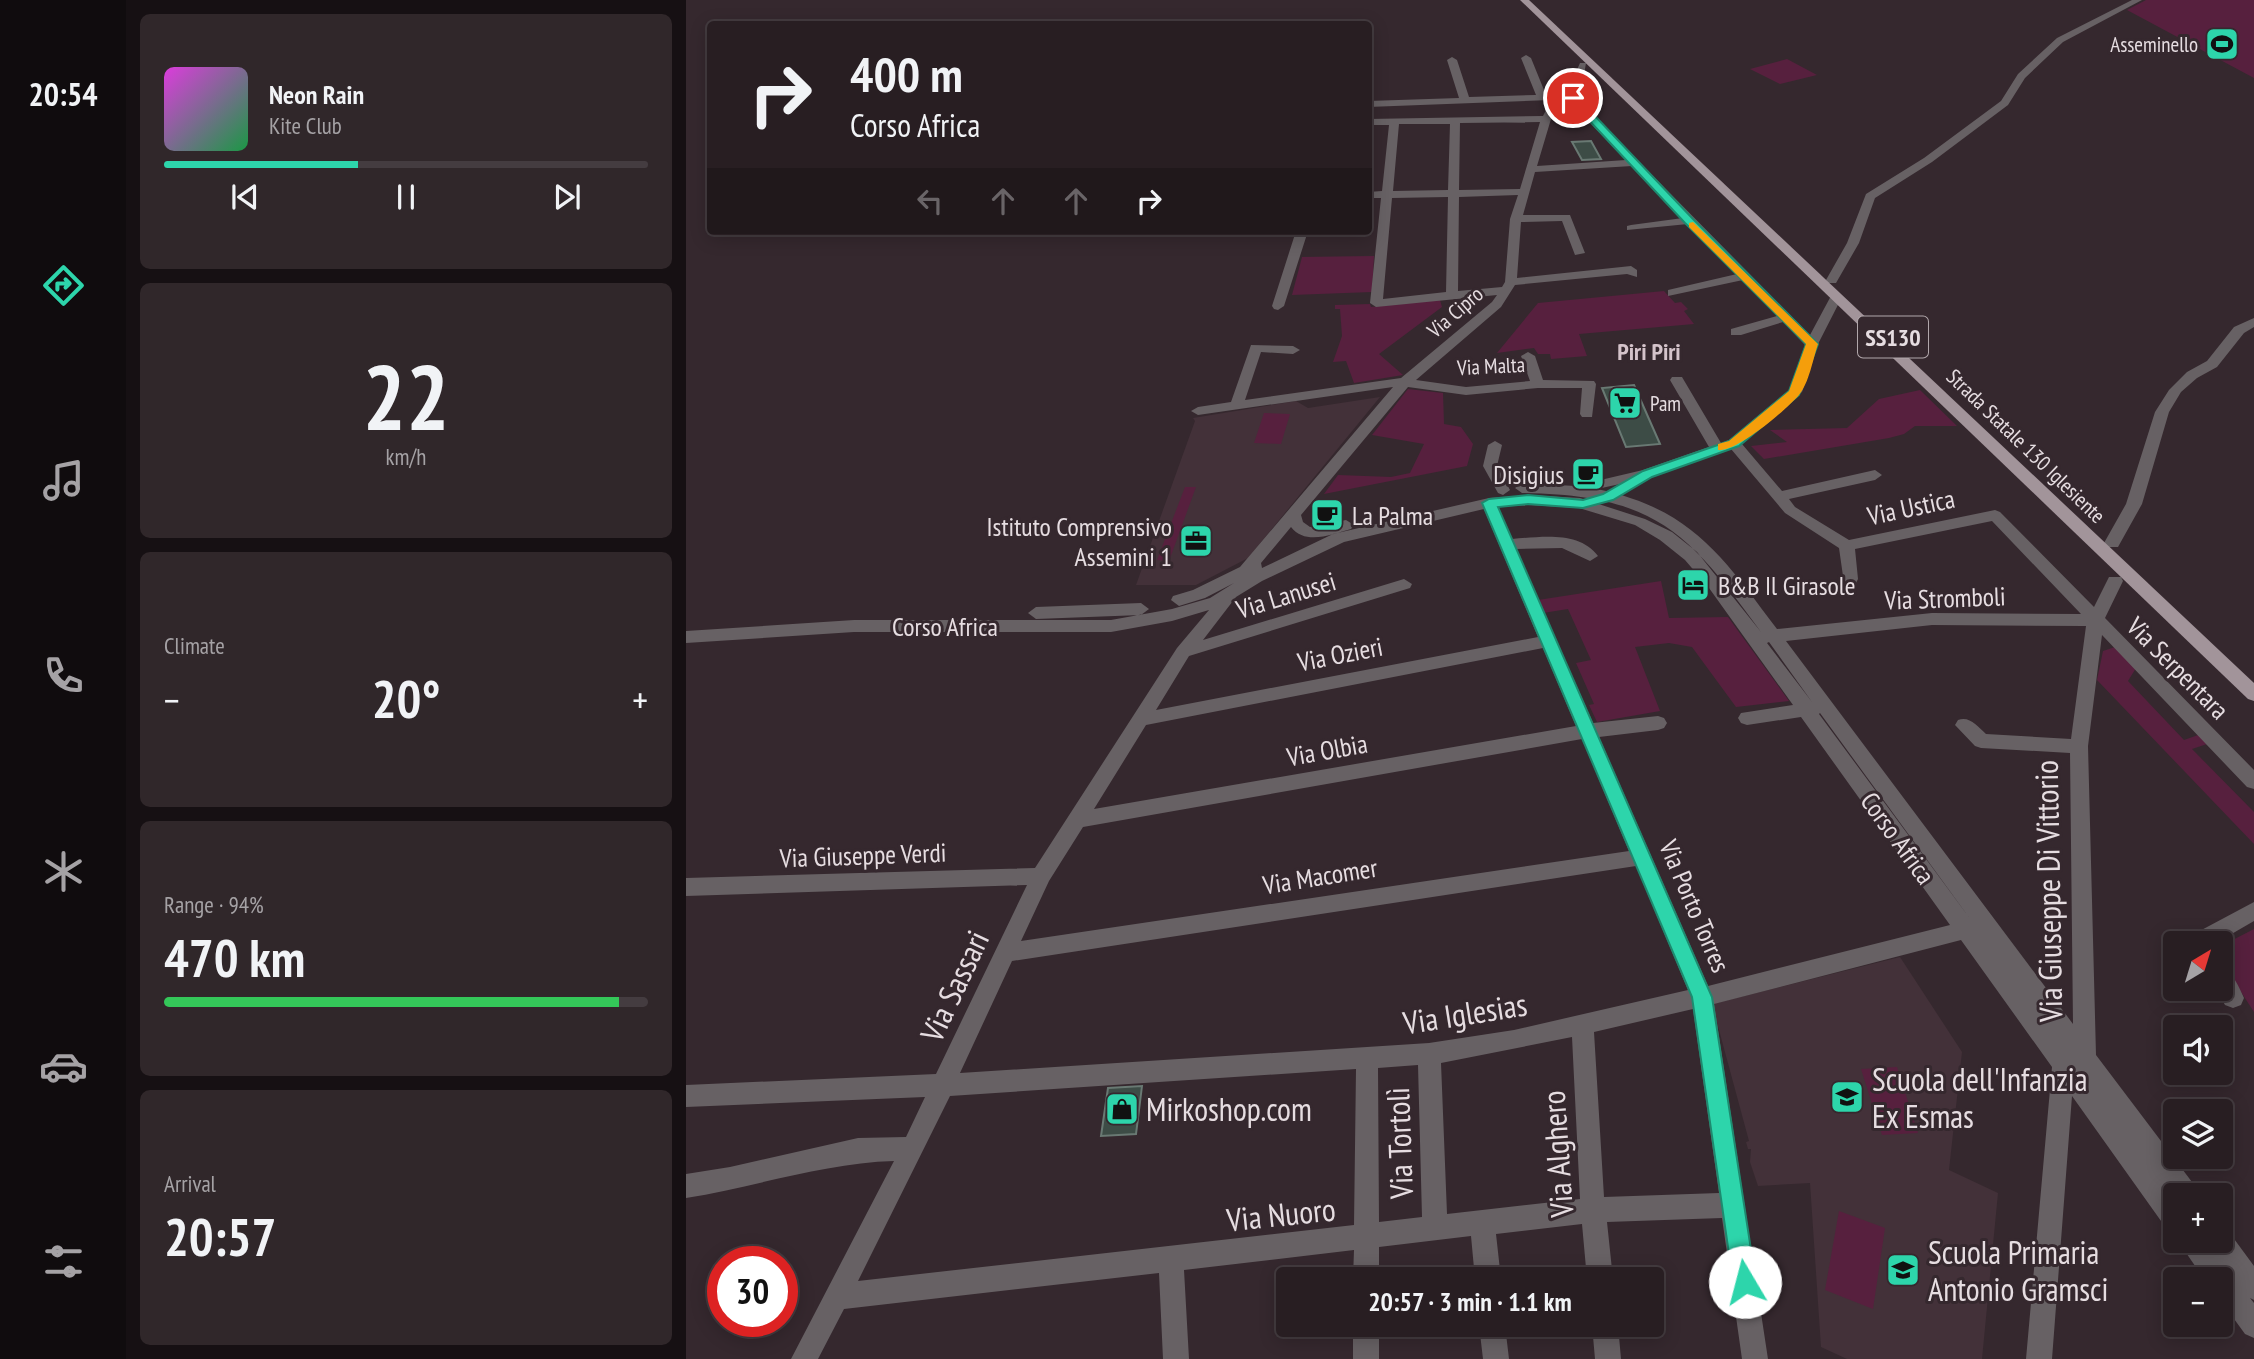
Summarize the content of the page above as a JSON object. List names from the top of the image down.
{
  "streets": {
    "main road": ["SS130", "Strada Statale 130 Iglesiente"],
    "street": [
      "Via Cipro",
      "Via Malta",
      "Via Ustica",
      "Via Lanusei",
      "Via Stromboli",
      "Corso Africa",
      "Via Ozieri",
      "Via Serpentara",
      "Via Olbia",
      "Via Giuseppe Verdi",
      "Via Macomer",
      "Via Giuseppe Di Vittorio",
      "Via Porto Torres",
      "Via Sassari",
      "Via Iglesias",
      "Via Tortolì",
      "Via Alghero",
      "Via Nuoro"
    ]
  },
  "crossings": [
    ["Via Cipro", "Via Malta"],
    ["Via Cipro", "Corso Africa"],
    ["Via Cipro", "Via Sassari"],
    ["Via Ustica", "Via Stromboli"],
    ["Via Ustica", "Via Serpentara"],
    ["Via Ustica", "Via Giuseppe Di Vittorio"],
    ["Via Lanusei", "Via Sassari"],
    ["Via Stromboli", "Corso Africa"],
    ["Via Stromboli", "Via Serpentara"],
    ["Via Stromboli", "Via Giuseppe Di Vittorio"],
    ["Corso Africa", "Via Giuseppe Di Vittorio"],
    ["Corso Africa", "Via Porto Torres"],
    ["Corso Africa", "Via Sassari"],
    ["Corso Africa", "Via Iglesias"],
    ["Via Ozieri", "Via Porto Torres"],
    ["Via Ozieri", "Via Sassari"],
    ["Via Serpentara", "Via Giuseppe Di Vittorio"],
    ["Via Olbia", "Via Porto Torres"],
    ["Via Olbia", "Via Sassari"],
    ["Via Giuseppe Verdi", "Via Sassari"],
    ["Via Macomer", "Via Porto Torres"],
    ["Via Macomer", "Via Sassari"],
    ["Via Porto Torres", "Via Iglesias"],
    ["Via Porto Torres", "Via Nuoro"],
    ["Via Sassari", "Via Iglesias"],
    ["Via Sassari", "Via Nuoro"],
    ["Via Iglesias", "Via Tortolì"],
    ["Via Iglesias", "Via Alghero"],
    ["Via Tortolì", "Via Nuoro"],
    ["Via Alghero", "Via Nuoro"]
  ],
  "districts": ["Piri Piri"],
  "places": {
    "sports": ["Asseminello"],
    "supermarket": ["Pam"],
    "cafe": ["Disigius", "La Palma"],
    "office": ["Istituto Comprensivo Assemini 1"],
    "hotel": ["B&B Il Girasole"],
    "school or university": ["Scuola dell'Infanzia Ex Esmas", "Scuola Primaria Antonio Gramsci"],
    "shop": ["Mirkoshop.com"]
  },
  "north": "top right",
  "page": {
    "tabs": "20:54",
    "turn": ["400 m", "Corso Africa"],
    "song": ["Neon Rain", "Kite Club"],
    "tile": [
      ["22", "km/h"],
      "Climate",
      ["Range · 94%", "470 km"],
      ["Arrival", "20:57"]
    ],
    "heat": ["−", "20°", "+"],
    "map_buttons": ["+", "−"],
    "limit": "30",
    "trip": "20:57 · 3 min · 1.1 km"
  }
}
